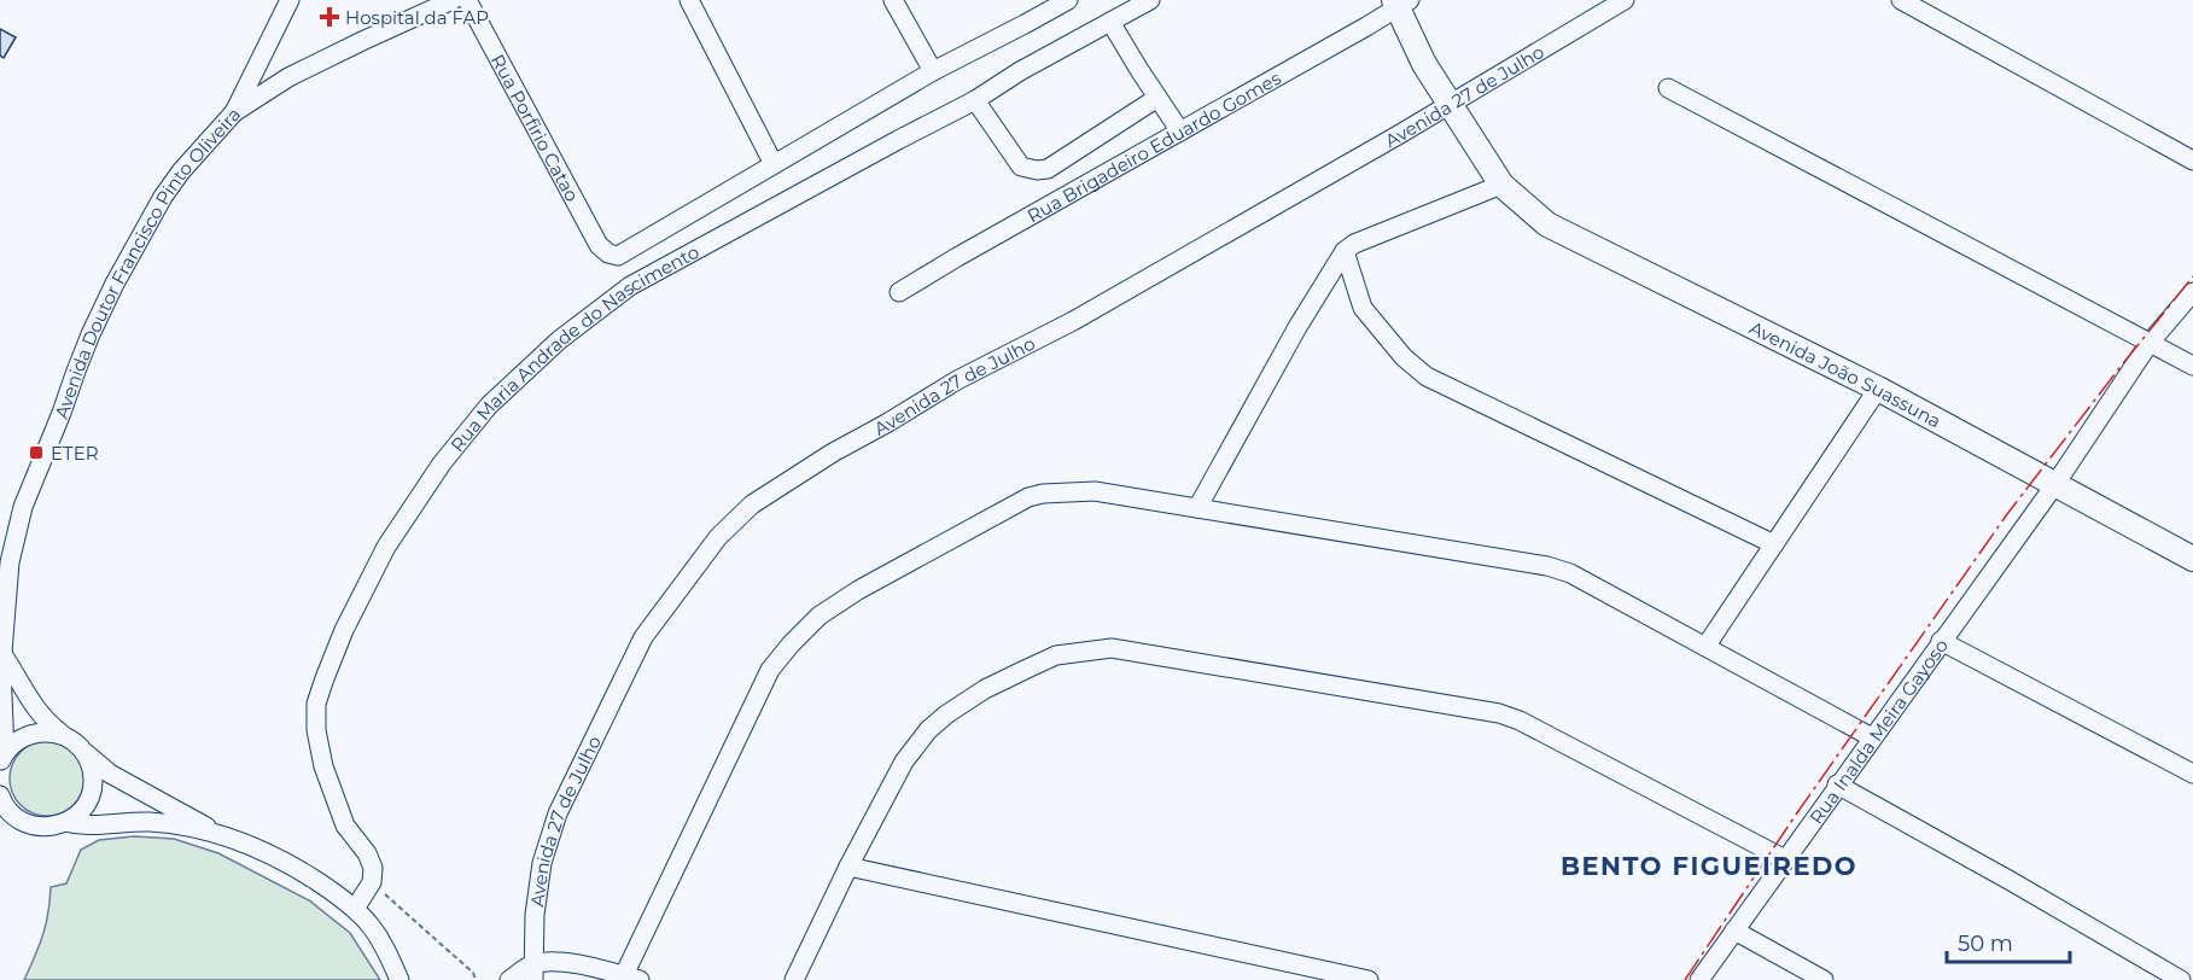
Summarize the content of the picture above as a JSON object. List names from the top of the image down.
{
  "streets": {
    "main road": ["Avenida João Suassuna"],
    "street": [
      "Avenida 27 de Julho",
      "Rua Porfirio Catao",
      "Rua Brigadeiro Eduardo Gomes",
      "Avenida Doutor Francisco Pinto Oliveira",
      "Rua Maria Andrade do Nascimento",
      "Rua Inalda Meira Gayoso"
    ]
  },
  "crossings": [
    ["Avenida 27 de Julho", "Avenida João Suassuna"],
    ["Rua Porfirio Catao", "Rua Maria Andrade do Nascimento"],
    ["Rua Brigadeiro Eduardo Gomes", "Avenida João Suassuna"],
    ["Avenida João Suassuna", "Rua Inalda Meira Gayoso"]
  ],
  "districts": ["BENTO FIGUEIREDO"],
  "places": {
    "health": ["Hospital da FAP"],
    "transit": ["ETER"]
  },
  "scale_bar": "50 m"
}
